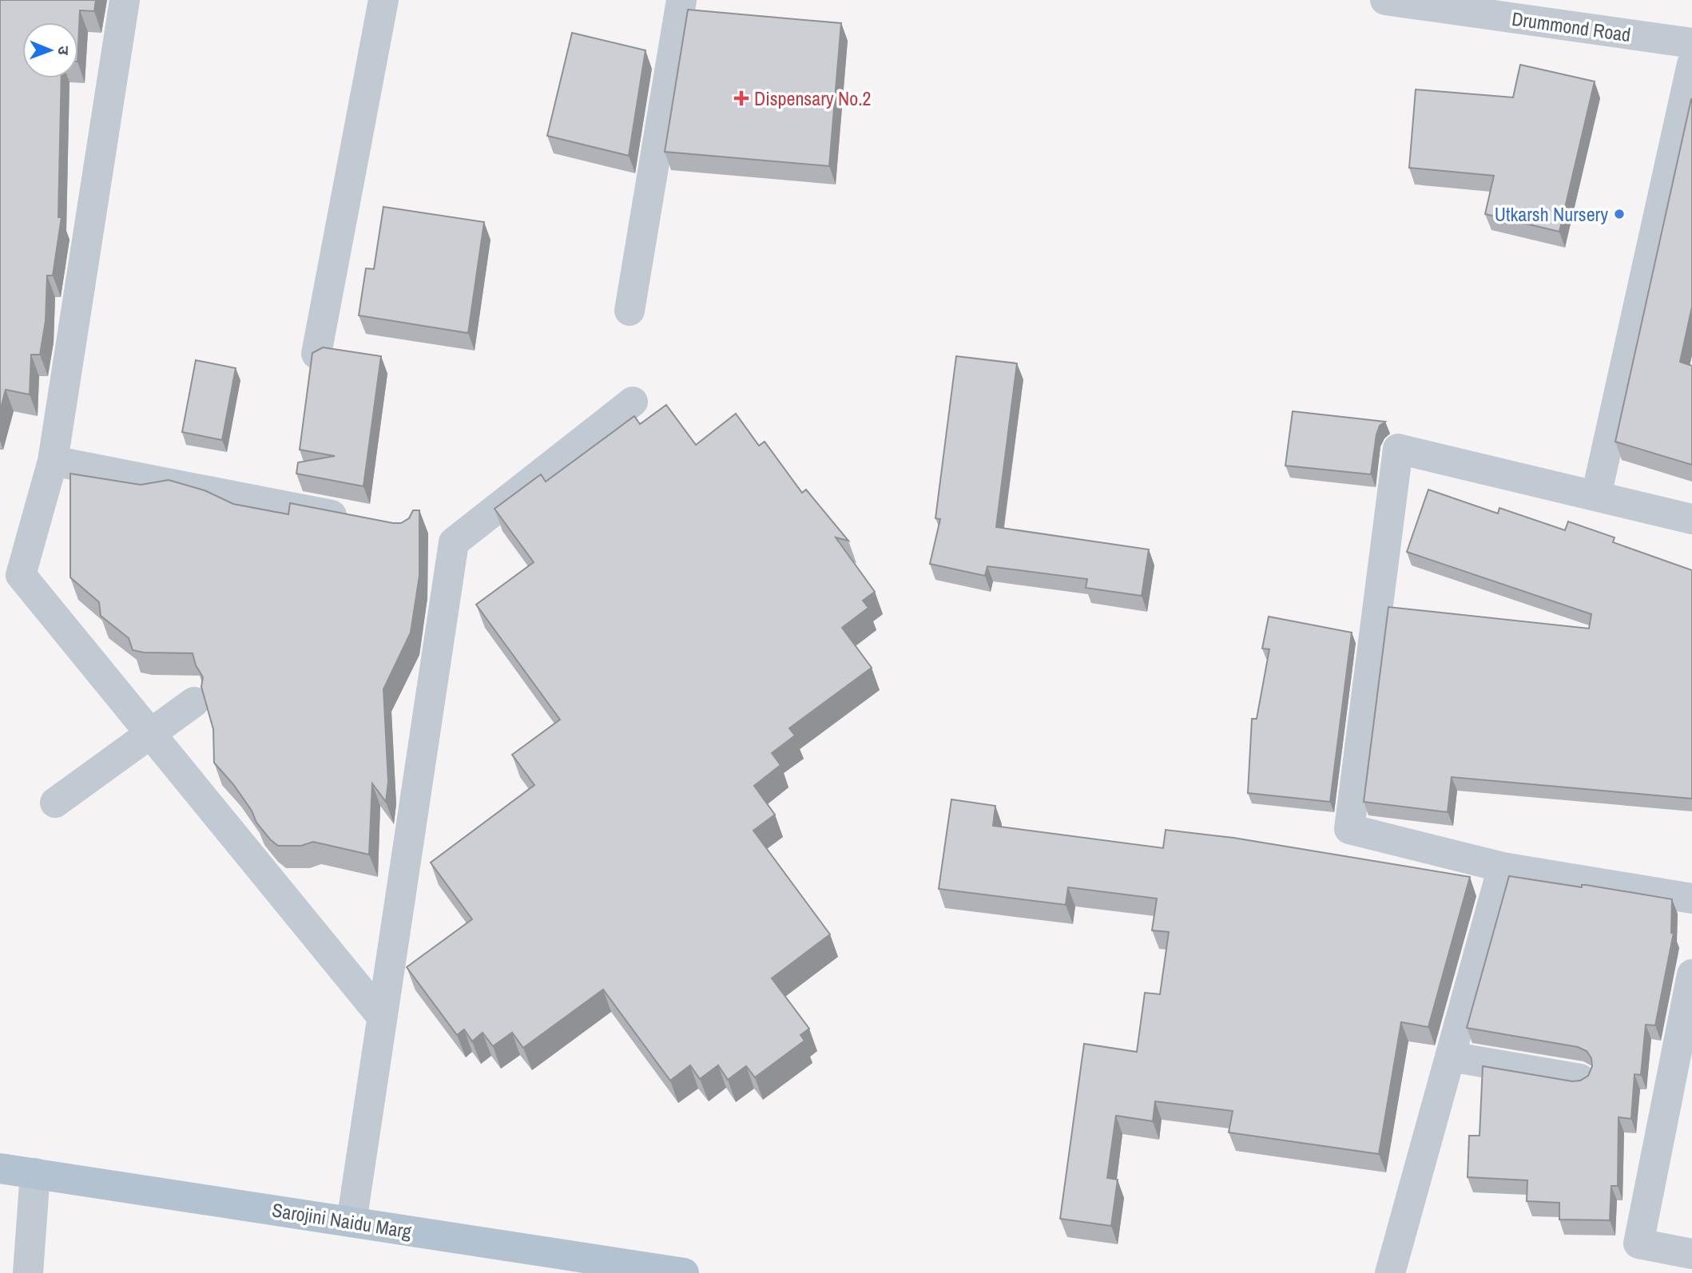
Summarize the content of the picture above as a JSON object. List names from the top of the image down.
{
  "streets": {
    "main road": ["Sarojini Naidu Marg"],
    "street": ["Drummond Road"]
  },
  "places": {
    "health": ["Dispensary No.2"],
    "other": ["Utkarsh Nursery"]
  },
  "north": "right"
}
